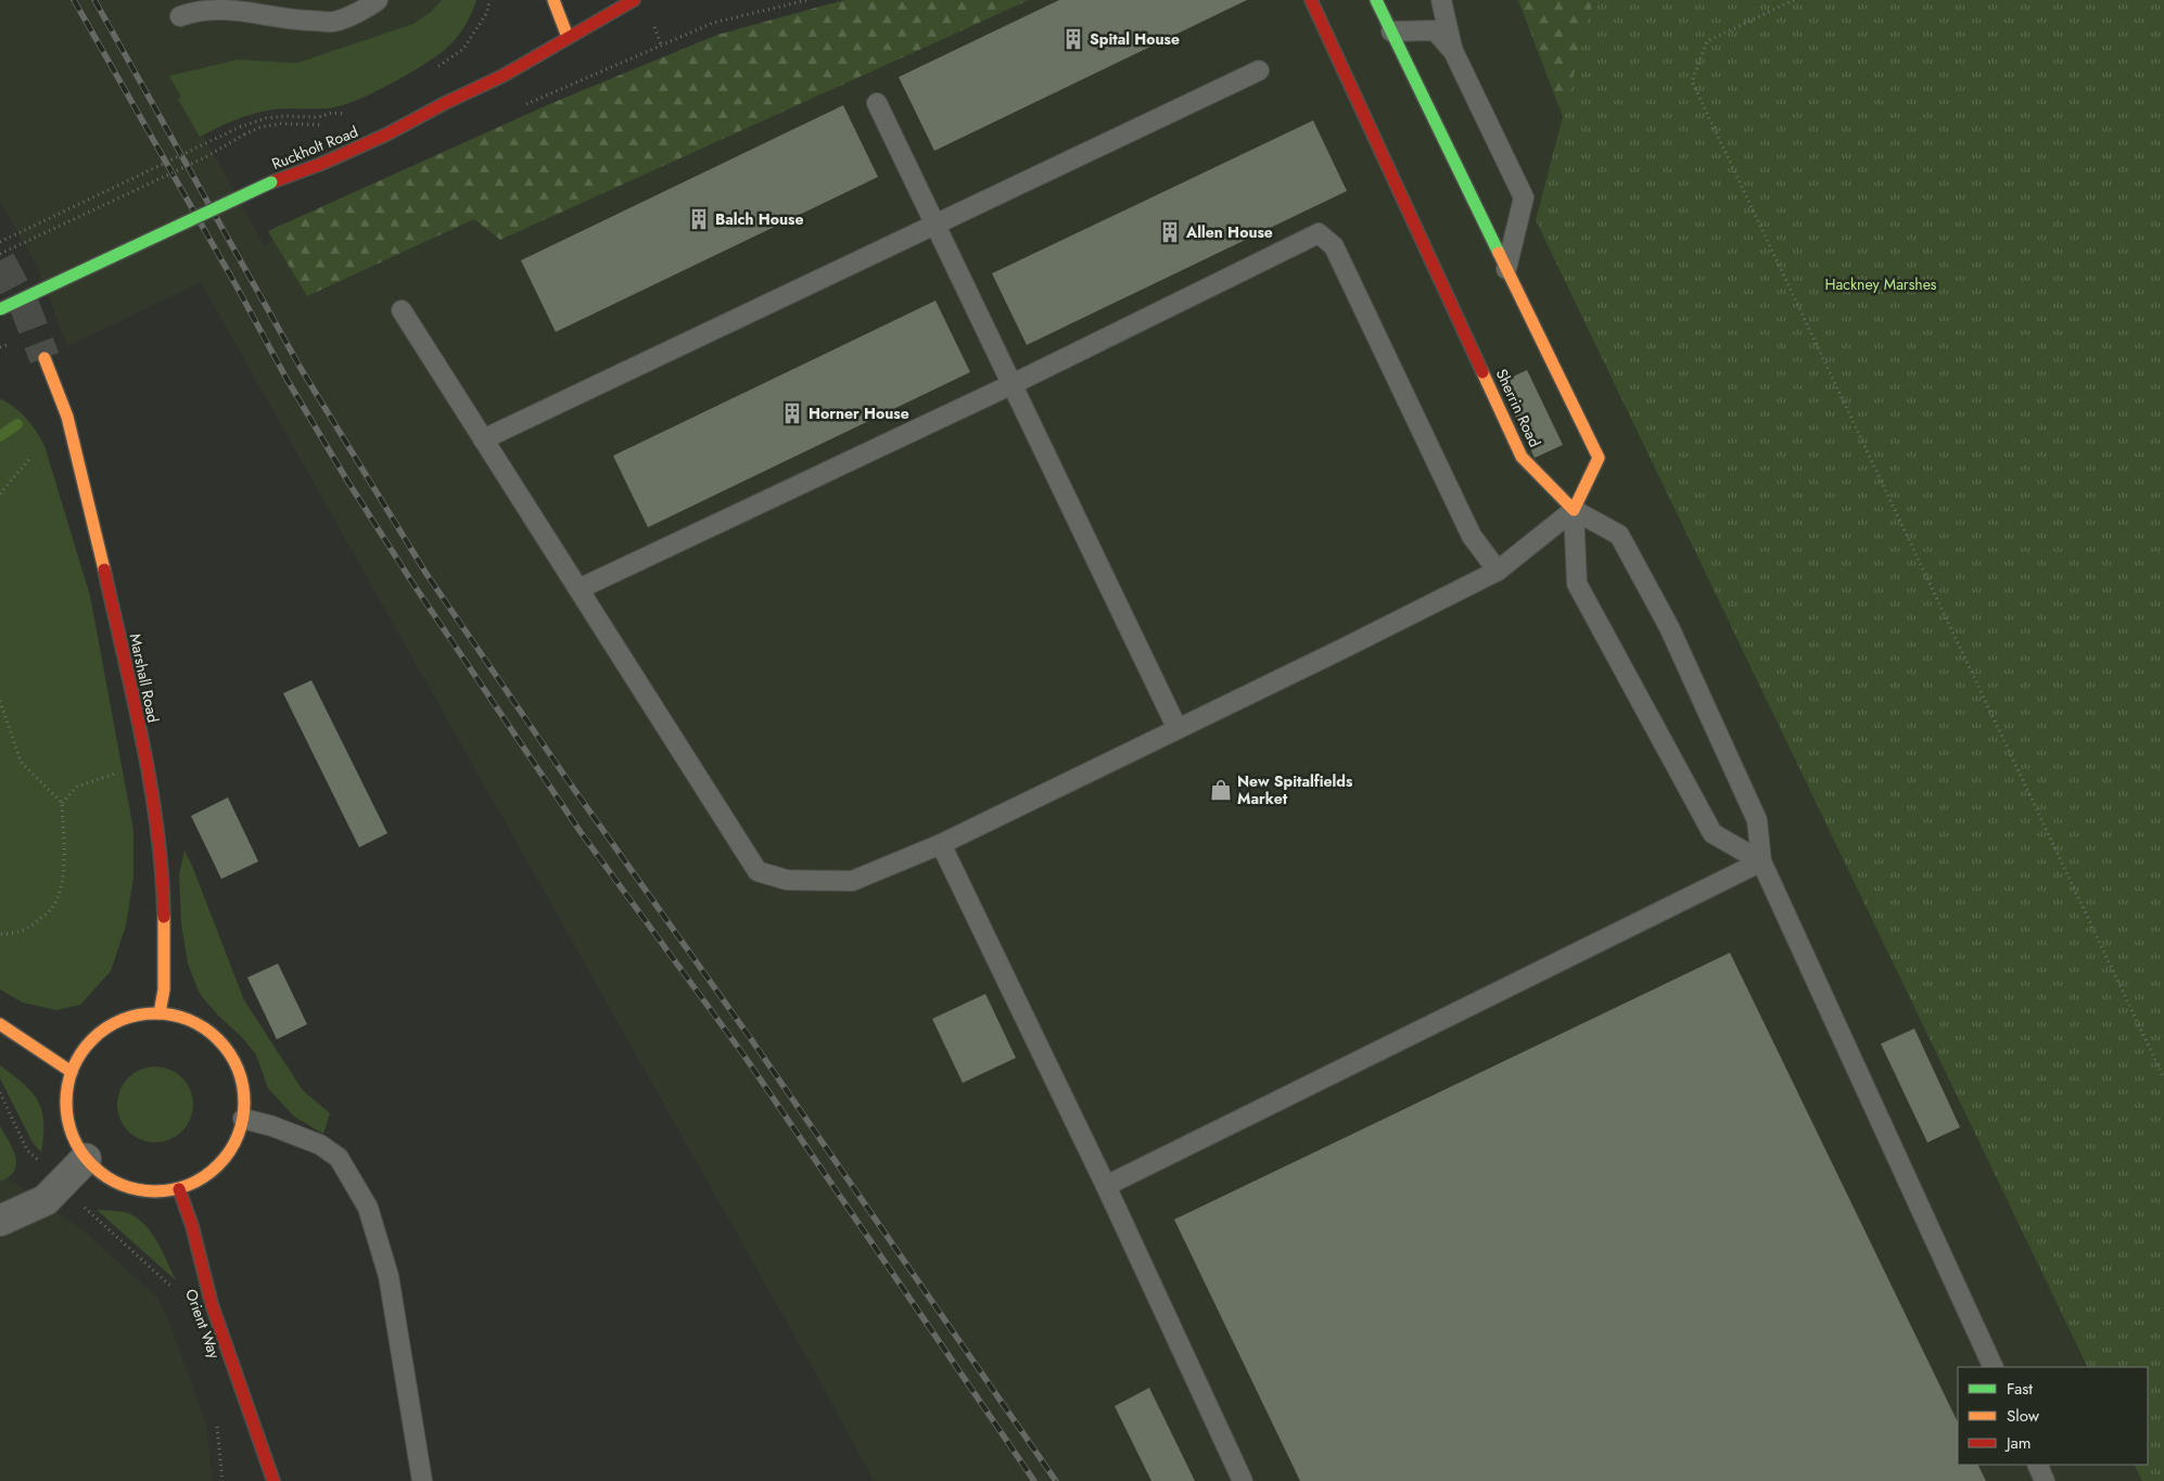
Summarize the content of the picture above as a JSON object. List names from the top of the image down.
{
  "streets": {
    "street": [
      "Ruckholt Road",
      "Sherrin Road",
      "Marshall Road",
      "Orient Way"
    ]
  },
  "crossings": [
    ["Marshall Road", "Orient Way"]
  ],
  "parks": ["Hackney Marshes"],
  "places": {
    "building": [
      "Spital House",
      "Balch House",
      "Allen House",
      "Horner House"
    ],
    "shop": ["New Spitalfields Market"]
  },
  "legend": ["Fast", "Slow", "Jam"]
}
